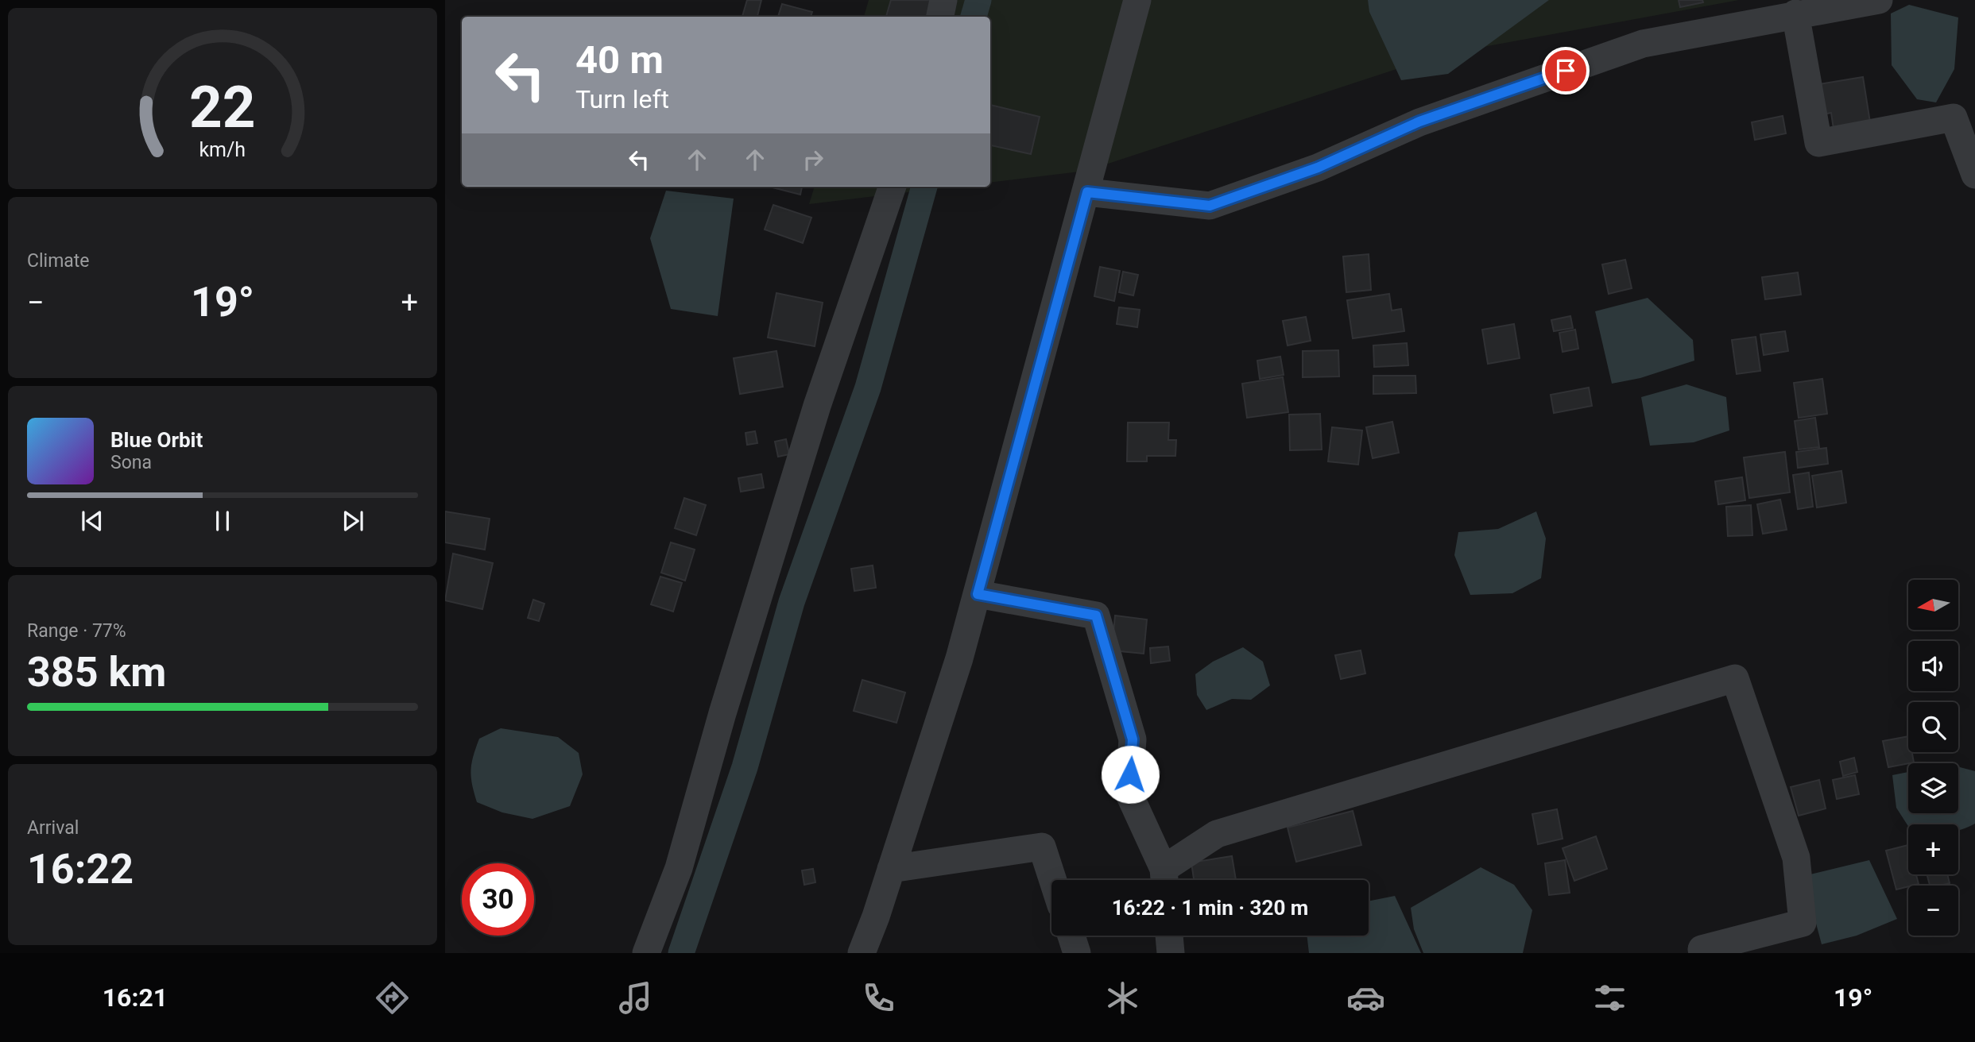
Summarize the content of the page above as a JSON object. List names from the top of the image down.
{
  "north": "left",
  "page": {
    "turn": ["40 m", "Turn left"],
    "tile": [
      "Climate",
      ["Range · 77%", "385 km"],
      ["Arrival", "16:22"]
    ],
    "heat": ["−", "19°", "+"],
    "song": ["Blue Orbit", "Sona"],
    "map_buttons": ["+", "−"],
    "limit": "30",
    "trip": "16:22 · 1 min · 320 m",
    "tabs": ["16:21", "19°"],
    "gauge": ["22", "km/h"]
  }
}
